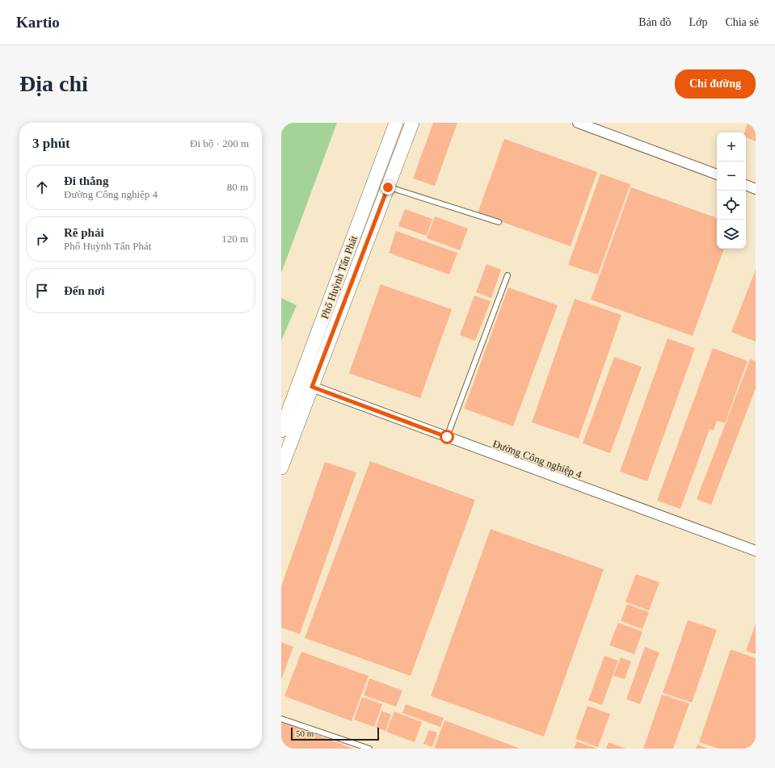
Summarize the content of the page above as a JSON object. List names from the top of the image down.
{
  "streets": {
    "street": ["Phố Huỳnh Tấn Phát", "Đường Công nghiệp 4"]
  },
  "crossings": [
    ["Phố Huỳnh Tấn Phát", "Đường Công nghiệp 4"]
  ],
  "scale_bar": "50 m",
  "page": {
    "header": "Kartio",
    "nav": ["Bản đồ", "Lớp", "Chia sẻ"],
    "buttons": "Chỉ đường",
    "title": "Địa chỉ",
    "heading": ["3 phút", "Đi bộ · 200 m"],
    "map_buttons": ["+", "−"],
    "list": [
      ["Đi thẳng", "Đường Công nghiệp 4", "80 m"],
      ["Rẽ phải", "Phố Huỳnh Tấn Phát", "120 m"],
      "Đến nơi"
    ],
    "scale": "50 m"
  }
}
